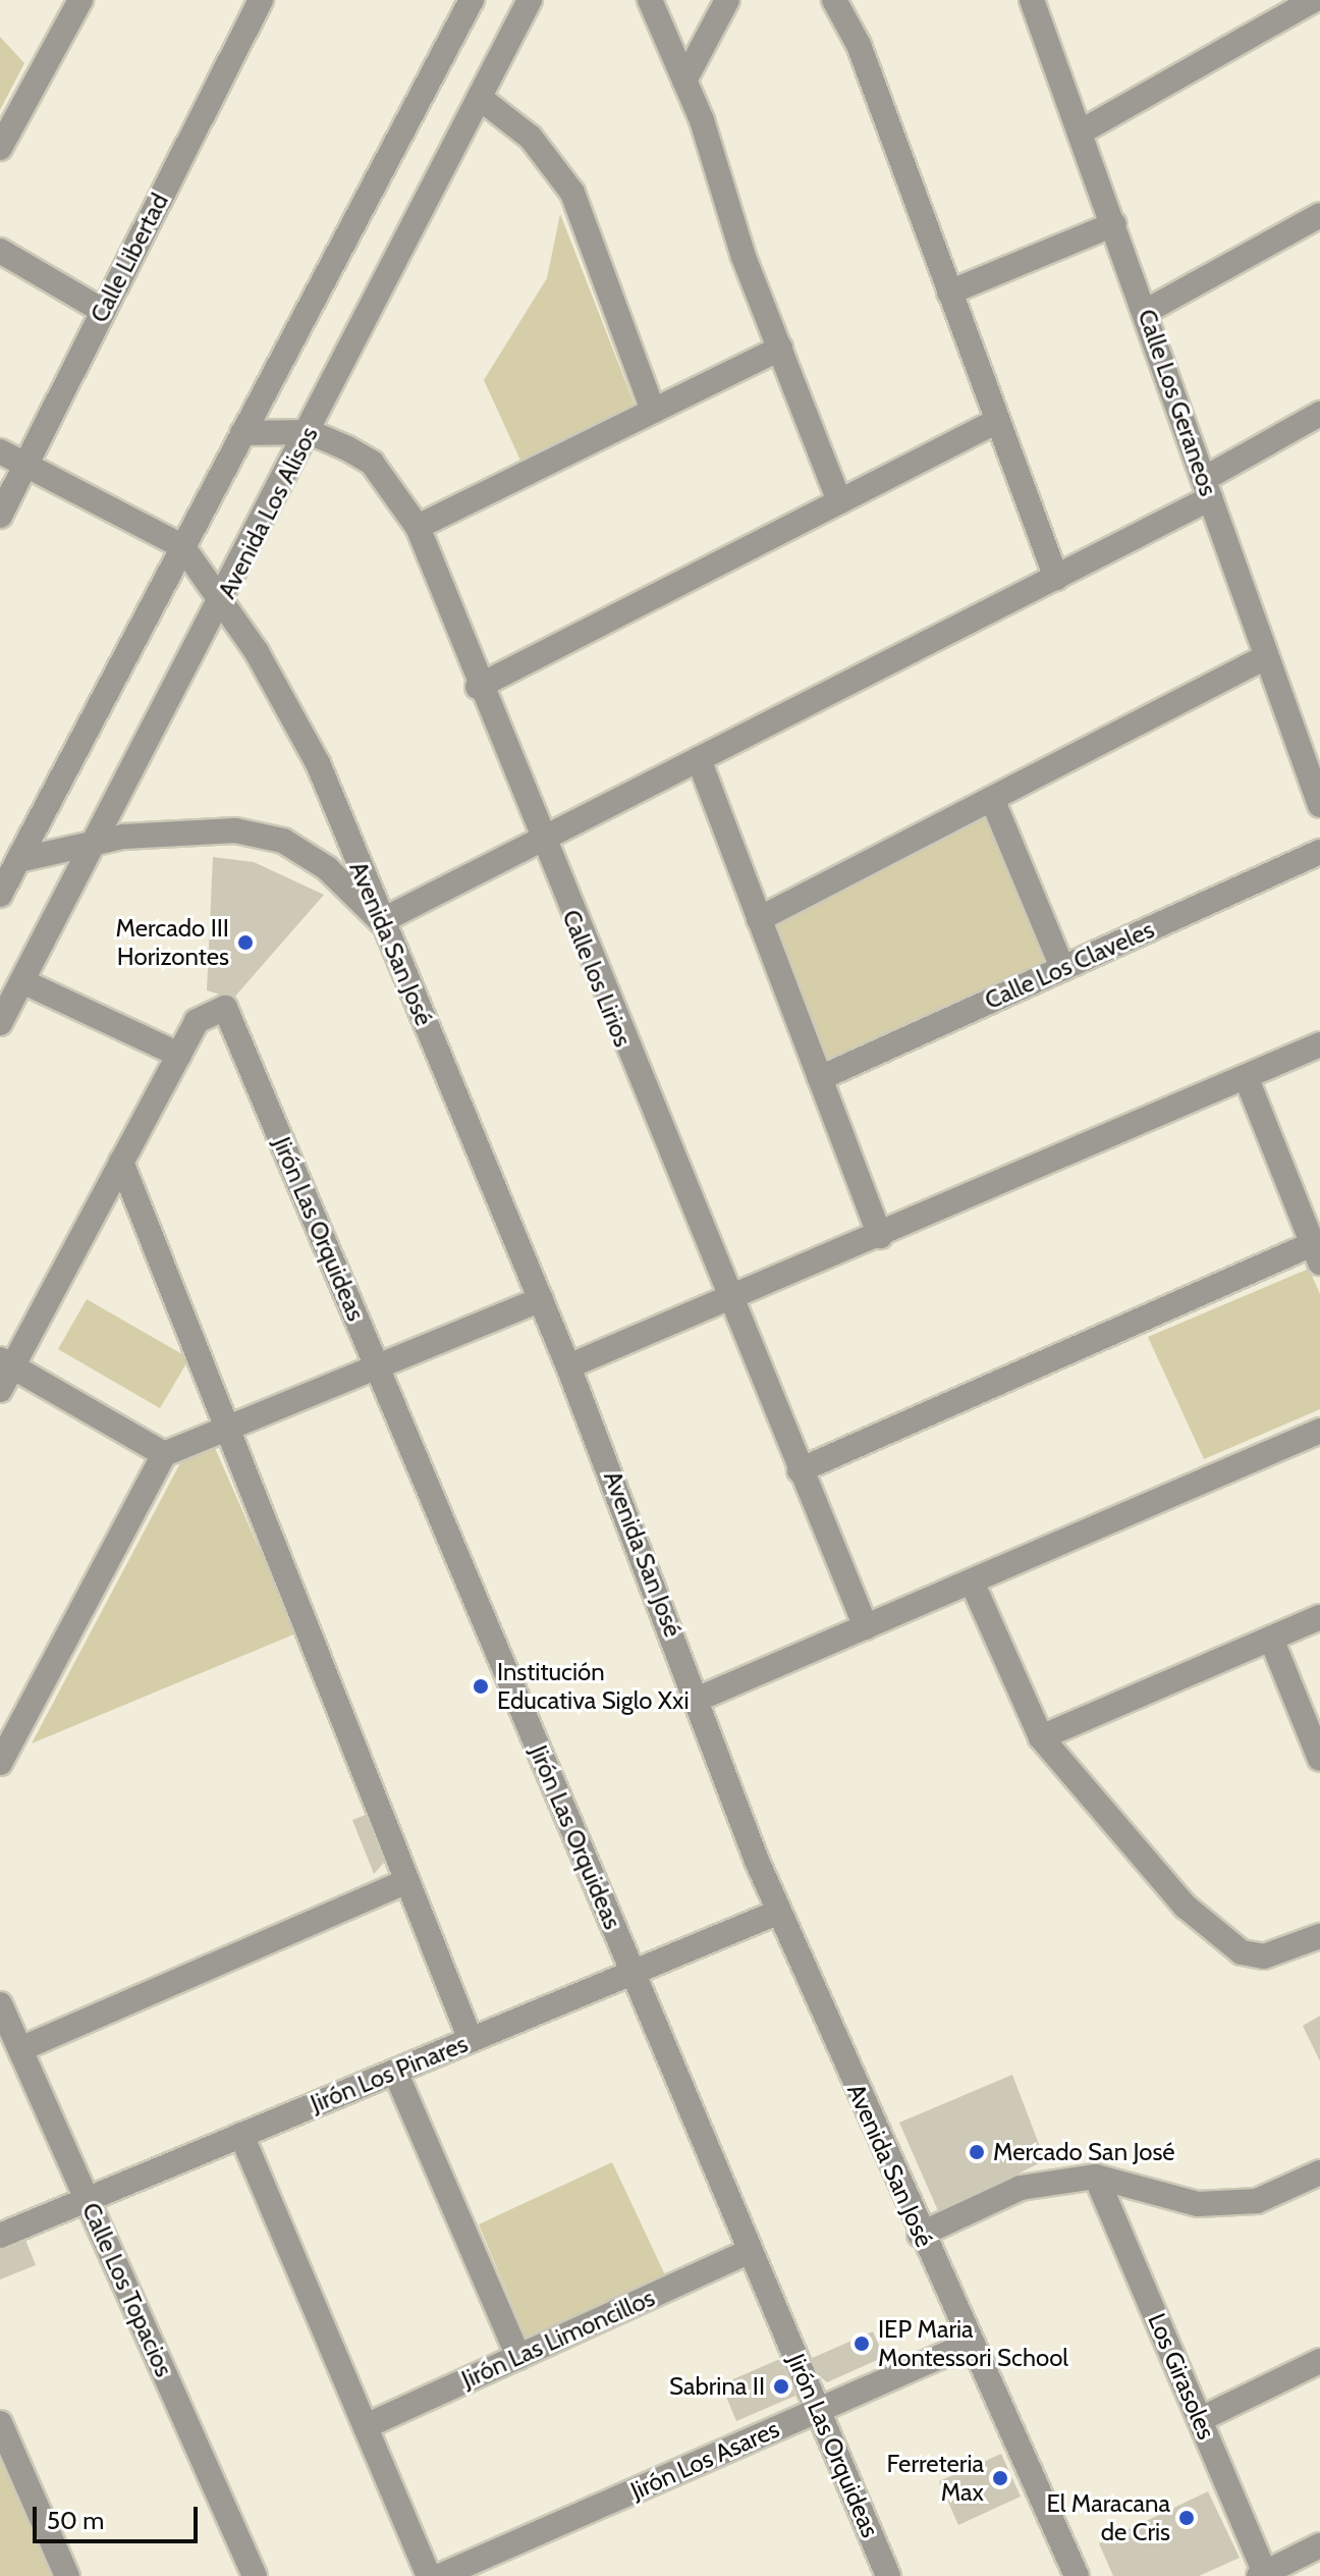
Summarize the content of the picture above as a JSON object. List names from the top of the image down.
{
  "streets": {
    "street": [
      "Calle Libertad",
      "Calle Los Geraneos",
      "Avenida Los Alisos",
      "Avenida San José",
      "Calle Los Claveles",
      "Calle los Lirios",
      "Jirón Las Orquideas",
      "Jirón Los Pinares",
      "Calle Los Topacios",
      "Jirón Las Limoncillos",
      "Los Girasoles",
      "Jirón Los Asares"
    ]
  },
  "crossings": [
    ["Avenida Los Alisos", "Avenida San José"],
    ["Avenida Los Alisos", "Calle los Lirios"],
    ["Avenida San José", "Jirón Los Pinares"],
    ["Avenida San José", "Jirón Los Asares"],
    ["Jirón Las Orquideas", "Jirón Los Pinares"],
    ["Jirón Las Orquideas", "Jirón Las Limoncillos"],
    ["Jirón Las Orquideas", "Jirón Los Asares"],
    ["Jirón Los Pinares", "Calle Los Topacios"]
  ],
  "places": [
    "Mercado III Horizontes",
    "Institución Educativa Siglo Xxi",
    "Mercado San José",
    "IEP Maria Montessori School",
    "Sabrina II",
    "Ferreteria Max",
    "El Maracana de Cris"
  ],
  "scale_bar": "50 m"
}
